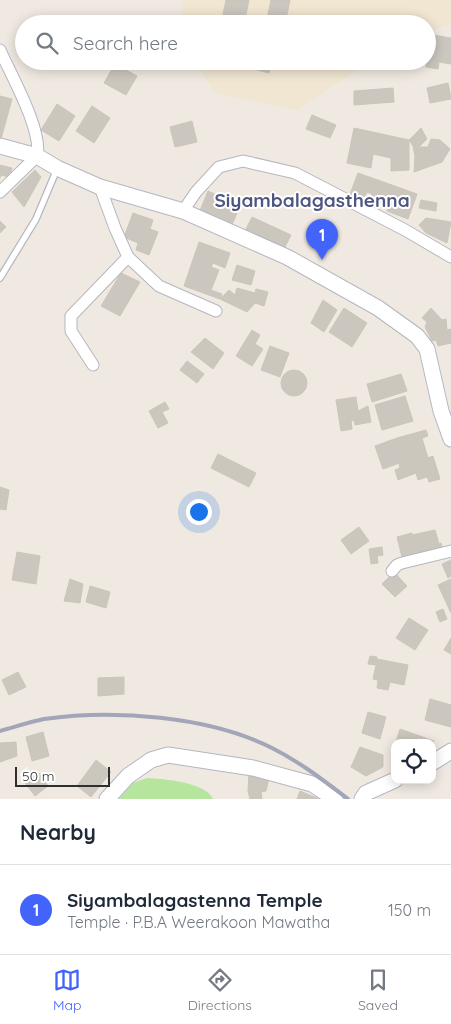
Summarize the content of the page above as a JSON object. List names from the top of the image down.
{
  "districts": ["Siyambalagasthenna"],
  "scale_bar": "50 m",
  "page": {
    "search": "Search here",
    "pins": "1",
    "scale": "50 m",
    "heading": "Nearby",
    "list": [
      {
        "mark": "1",
        "name": "Siyambalagastenna Temple",
        "note": "Temple · P.B.A Weerakoon Mawatha",
        "value": "150 m"
      }
    ],
    "nav": ["Map", "Directions", "Saved"]
  }
}
